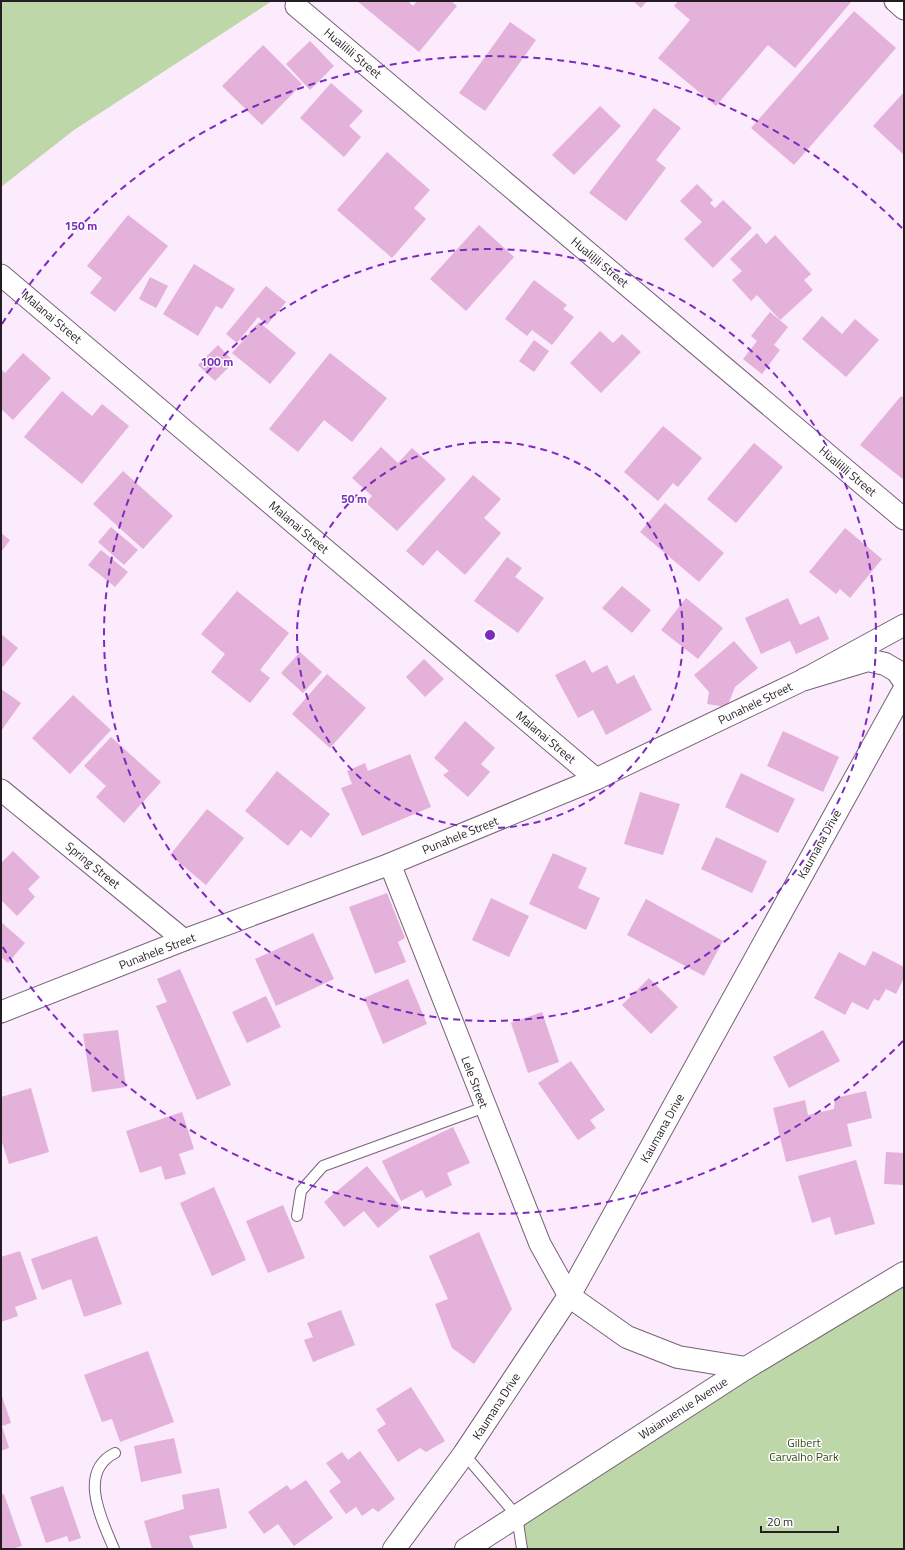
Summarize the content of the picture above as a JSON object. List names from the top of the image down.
{
  "streets": {
    "street": [
      "Hualilili Street",
      "Malanai Street",
      "Punahele Street",
      "Kaumana Drive",
      "Spring Street",
      "Lele Street",
      "Waianuenue Avenue"
    ]
  },
  "crossings": [
    ["Malanai Street", "Punahele Street"],
    ["Punahele Street", "Spring Street"],
    ["Punahele Street", "Lele Street"],
    ["Kaumana Drive", "Lele Street"]
  ],
  "parks": ["Gilbert Carvalho Park"],
  "scale_bar": "20 m",
  "rings": ["150 m", "100 m", "50 m"]
}
